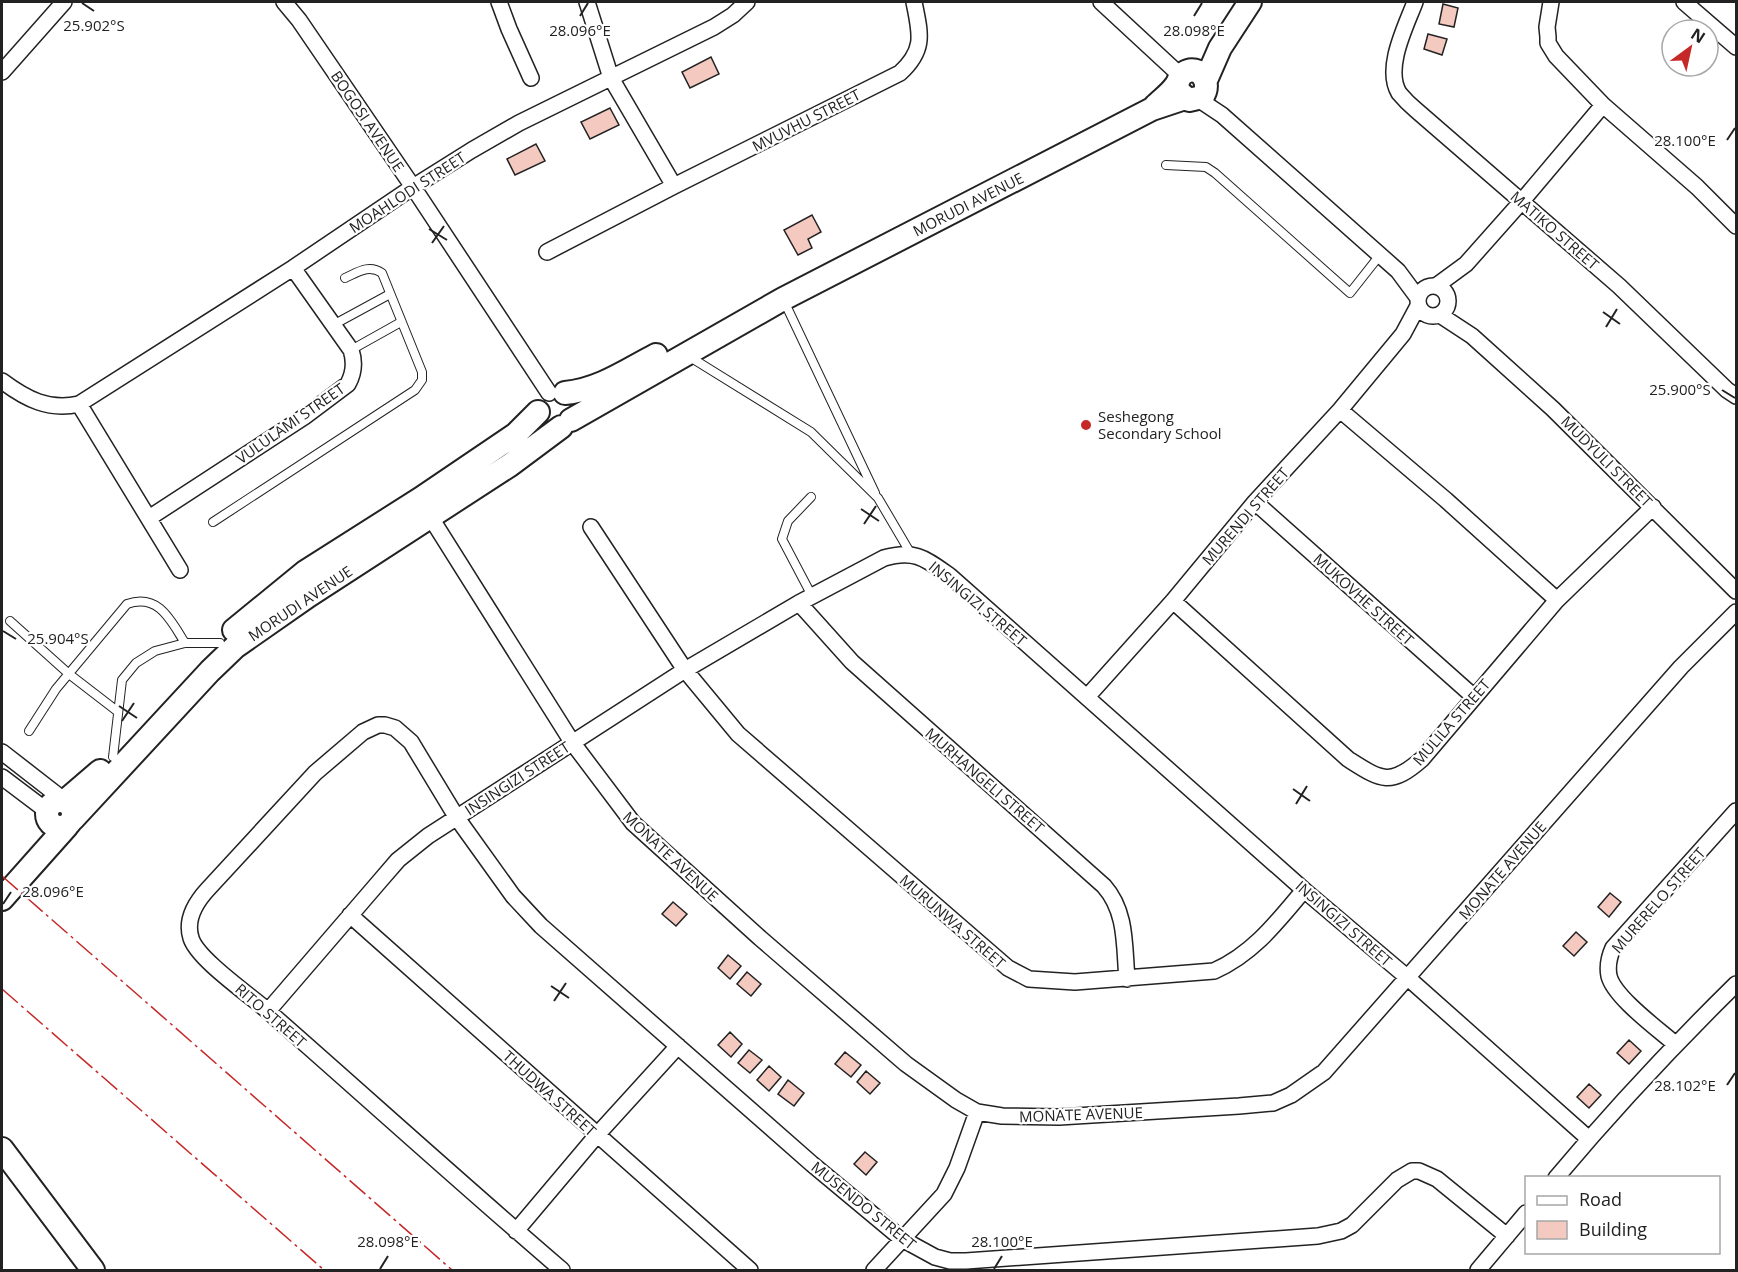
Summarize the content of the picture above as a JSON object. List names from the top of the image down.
{
  "streets": {
    "street": [
      "MVUVHU STREET",
      "BOGOSI AVENUE",
      "MOAHLODI STREET",
      "MORUDI AVENUE",
      "MATIKO STREET",
      "VULULAMI STREET",
      "MUDYULI STREET",
      "MURENDI STREET",
      "MUKOVHE STREET",
      "INSINGIZI STREET",
      "MULILA STREET",
      "MURHANGELI STREET",
      "MONATE AVENUE",
      "MURERELO STREET",
      "MURUNWA STREET",
      "RITO STREET",
      "THUDWA STREET",
      "MUSENDO STREET"
    ]
  },
  "crossings": [
    ["BOGOSI AVENUE", "MOAHLODI STREET"],
    ["BOGOSI AVENUE", "MORUDI AVENUE"],
    ["MORUDI AVENUE", "MUDYULI STREET"],
    ["MORUDI AVENUE", "MONATE AVENUE"],
    ["MATIKO STREET", "MURENDI STREET"],
    ["MUDYULI STREET", "MURENDI STREET"],
    ["MUDYULI STREET", "MULILA STREET"],
    ["MURENDI STREET", "MUKOVHE STREET"],
    ["MURENDI STREET", "INSINGIZI STREET"],
    ["MURENDI STREET", "MULILA STREET"],
    ["MUKOVHE STREET", "MULILA STREET"],
    ["INSINGIZI STREET", "MURHANGELI STREET"],
    ["INSINGIZI STREET", "MONATE AVENUE"],
    ["INSINGIZI STREET", "MURUNWA STREET"],
    ["INSINGIZI STREET", "RITO STREET"],
    ["INSINGIZI STREET", "THUDWA STREET"],
    ["INSINGIZI STREET", "MUSENDO STREET"],
    ["MURHANGELI STREET", "MURUNWA STREET"],
    ["RITO STREET", "MUSENDO STREET"]
  ],
  "places": ["Seshegong Secondary School"],
  "legend": ["Road", "Building"],
  "north": "top right",
  "coordinates": [
    "25.902°S",
    "28.098°E",
    "28.096°E",
    "28.100°E",
    "25.900°S",
    "25.904°S",
    "28.102°E"
  ]
}
